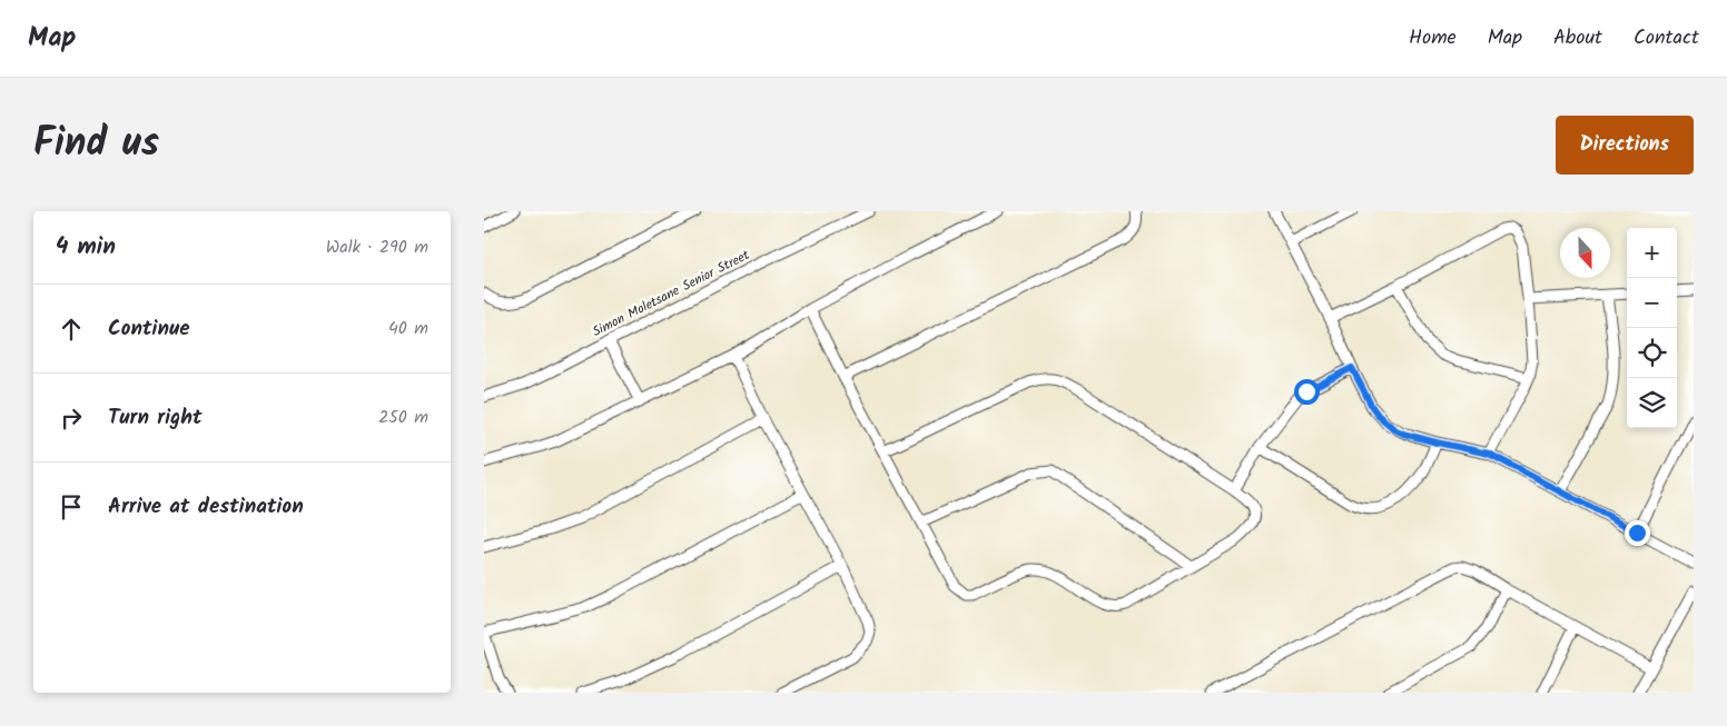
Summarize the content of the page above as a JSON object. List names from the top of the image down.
{
  "streets": {
    "street": ["Simon Moletsane Senior Street"]
  },
  "north": "bottom",
  "page": {
    "header": "Map",
    "nav": [
      "Home",
      "Map",
      "About",
      "Contact"
    ],
    "title": "Find us",
    "buttons": "Directions",
    "heading": ["4 min", "Walk · 290 m"],
    "map_buttons": ["+", "−"],
    "list": [
      ["Continue", "40 m"],
      ["Turn right", "250 m"],
      "Arrive at destination"
    ]
  }
}
